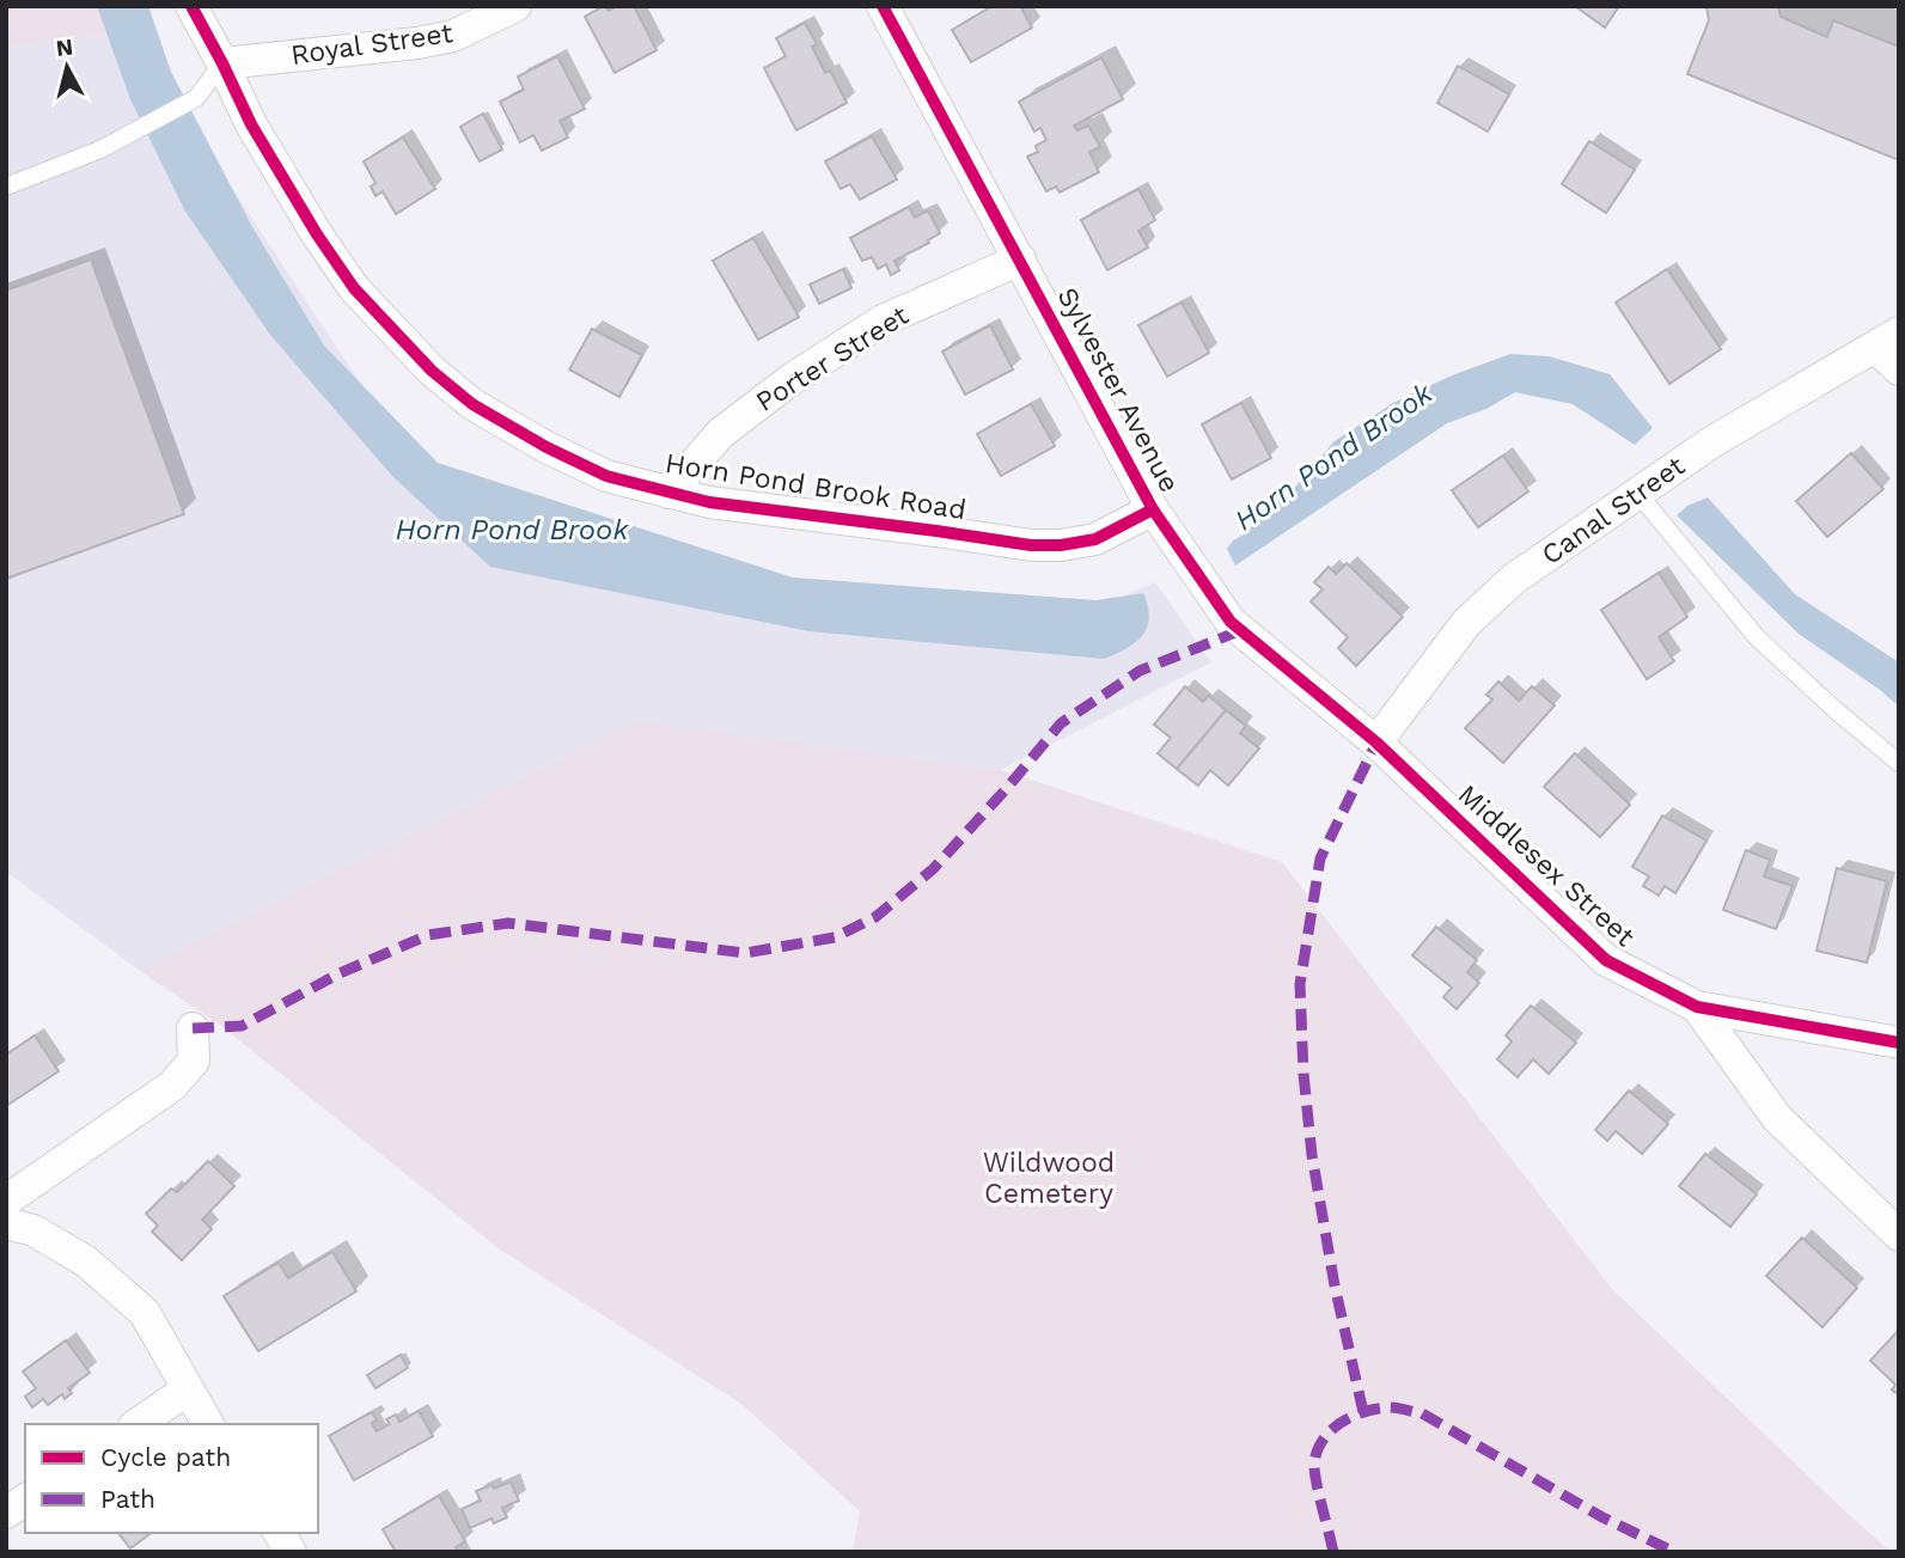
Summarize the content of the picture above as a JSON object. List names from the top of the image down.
{
  "streets": {
    "street": [
      "Royal Street",
      "Porter Street",
      "Sylvester Avenue",
      "Horn Pond Brook Road",
      "Canal Street",
      "Middlesex Street"
    ]
  },
  "crossings": [
    ["Royal Street", "Horn Pond Brook Road"],
    ["Porter Street", "Sylvester Avenue"],
    ["Porter Street", "Horn Pond Brook Road"],
    ["Sylvester Avenue", "Horn Pond Brook Road"],
    ["Sylvester Avenue", "Canal Street"],
    ["Sylvester Avenue", "Middlesex Street"],
    ["Canal Street", "Middlesex Street"]
  ],
  "water": ["Horn Pond Brook"],
  "parks": ["Wildwood Cemetery"],
  "legend": ["Cycle path", "Path"],
  "north": "top"
}
